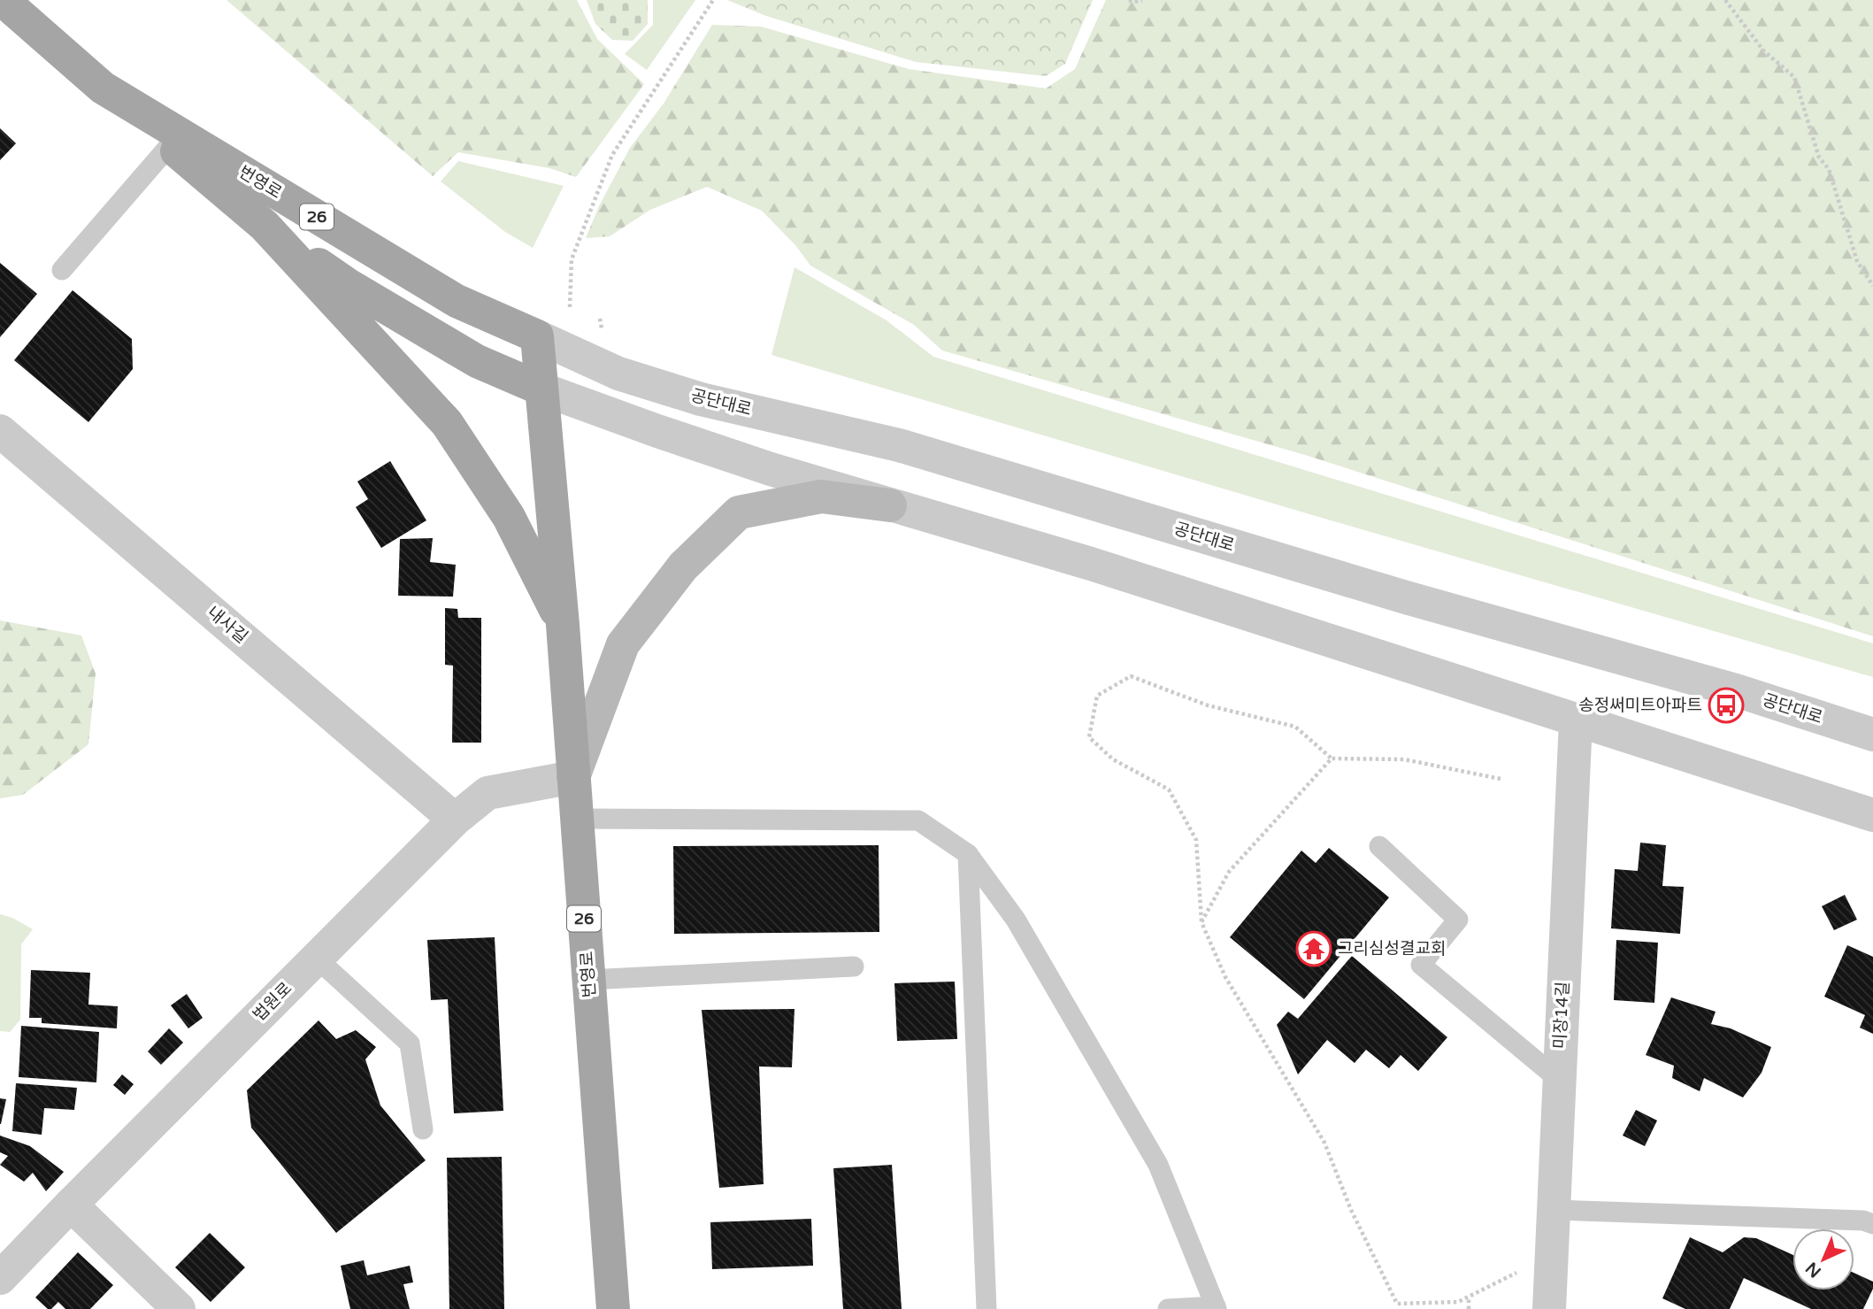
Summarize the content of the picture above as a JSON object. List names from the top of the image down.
{
  "streets": {
    "main road": ["번영로", "26"],
    "street": [
      "공단대로",
      "내사길",
      "법원로",
      "미장14길"
    ]
  },
  "crossings": [
    ["번영로", "공단대로"],
    ["번영로", "법원로"],
    ["내사길", "법원로"]
  ],
  "places": {
    "bus stop": ["송정써미트아파트"],
    "temple": ["그리심성결교회"]
  },
  "north": "bottom left"
}
